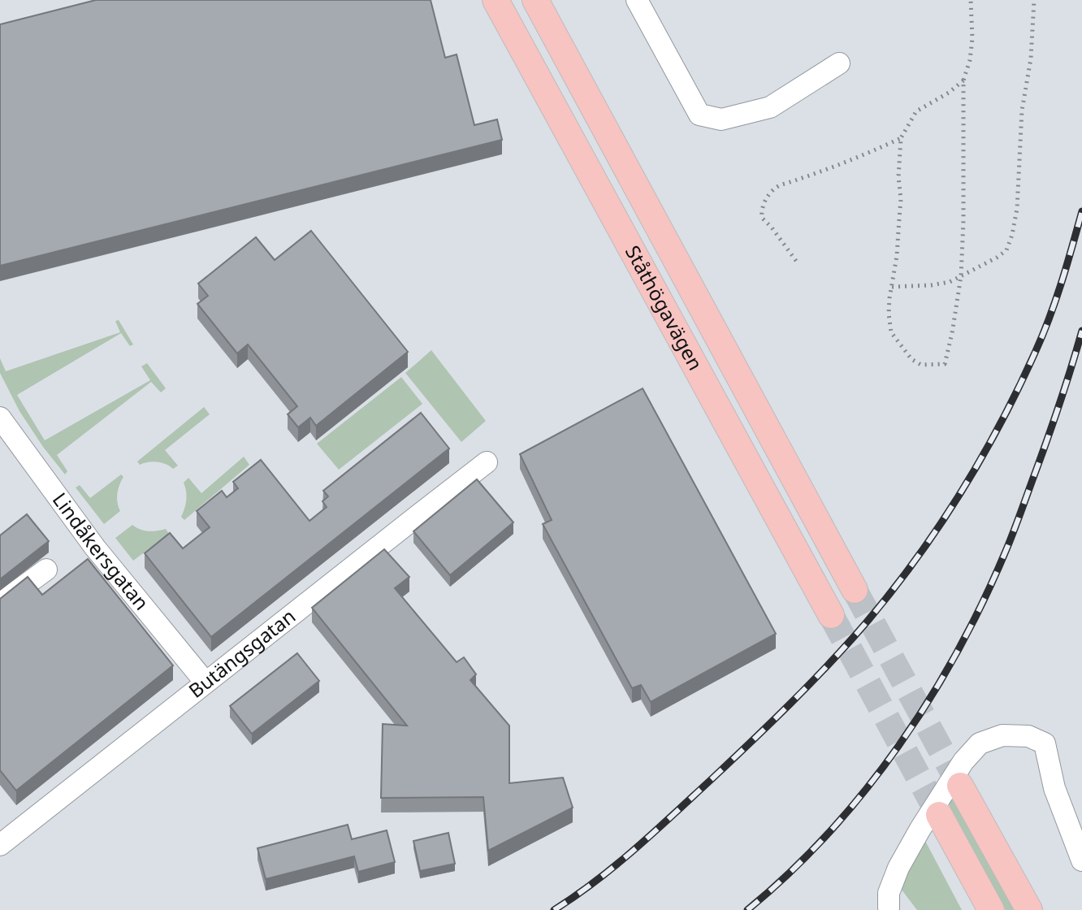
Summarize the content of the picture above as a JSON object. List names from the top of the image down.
{
  "streets": {
    "main road": ["Ståthögavägen"],
    "street": ["Lindåkersgatan", "Butängsgatan"]
  },
  "crossings": [
    ["Lindåkersgatan", "Butängsgatan"]
  ]
}
